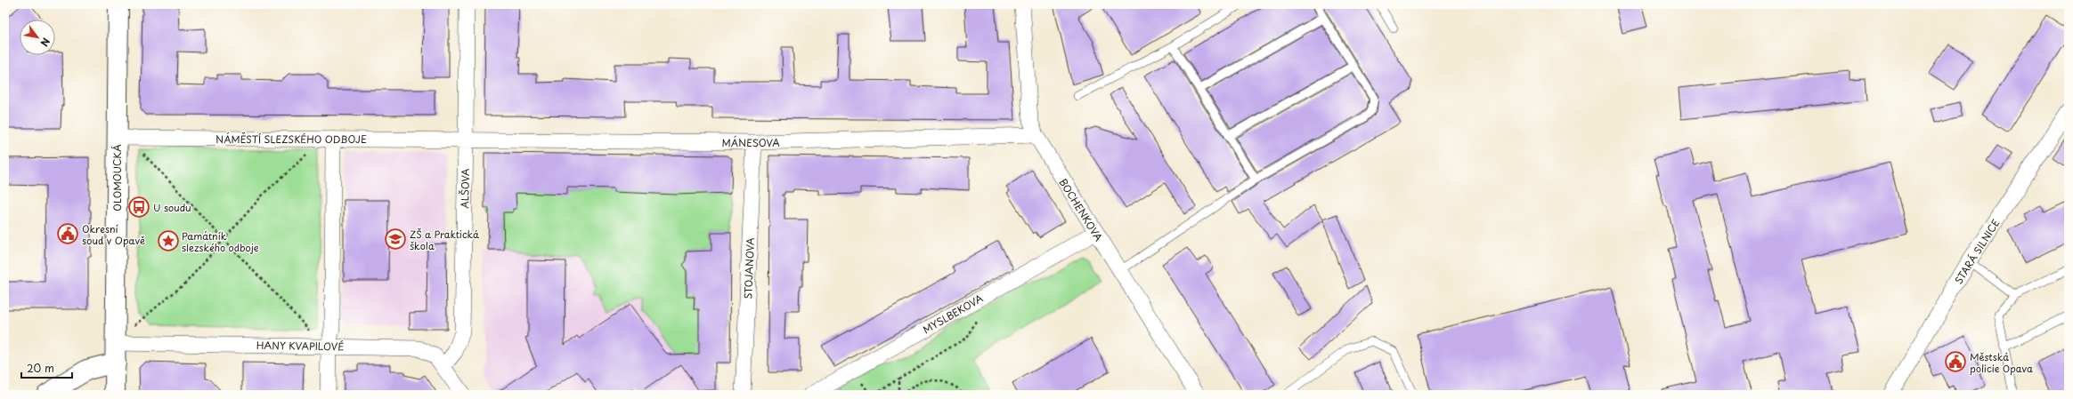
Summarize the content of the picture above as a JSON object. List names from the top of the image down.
{
  "streets": {
    "main road": ["OLOMOUCKÁ"],
    "street": [
      "NÁMĚSTÍ SLEZSKÉHO ODBOJE",
      "MÁNESOVA",
      "ALŠOVA",
      "BOCHENKOVA",
      "STARÁ SILNICE",
      "STOJANOVA",
      "MYSLBEKOVA",
      "HANY KVAPILOVÉ"
    ]
  },
  "crossings": [
    ["NÁMĚSTÍ SLEZSKÉHO ODBOJE", "MÁNESOVA"],
    ["NÁMĚSTÍ SLEZSKÉHO ODBOJE", "OLOMOUCKÁ"],
    ["NÁMĚSTÍ SLEZSKÉHO ODBOJE", "ALŠOVA"],
    ["MÁNESOVA", "ALŠOVA"],
    ["MÁNESOVA", "BOCHENKOVA"],
    ["MÁNESOVA", "STOJANOVA"],
    ["OLOMOUCKÁ", "HANY KVAPILOVÉ"],
    ["ALŠOVA", "HANY KVAPILOVÉ"],
    ["BOCHENKOVA", "MYSLBEKOVA"]
  ],
  "places": {
    "bus stop": ["U soudu"],
    "public building": ["Okresní soud v Opavě", "Městská policie Opava"],
    "school or university": ["ZŠ a Praktická škola"],
    "place": ["Památník slezského odboje"]
  },
  "scale_bar": "20 m",
  "north": "bottom right"
}
